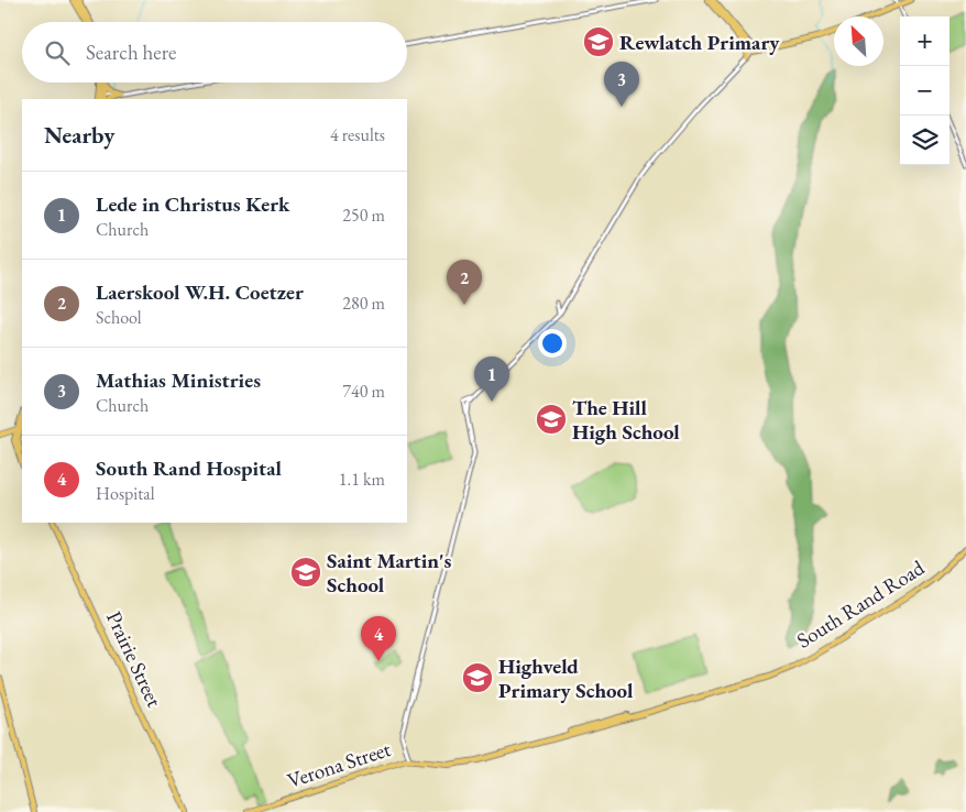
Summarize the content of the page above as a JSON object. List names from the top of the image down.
{
  "streets": {
    "main road": ["South Rand Road", "Prairie Street", "Verona Street"]
  },
  "crossings": [
    ["South Rand Road", "Verona Street"]
  ],
  "places": {
    "school or university": [
      "Rewlatch Primary",
      "The Hill High School",
      "Saint Martin's School",
      "Highveld Primary School"
    ]
  },
  "north": "top left",
  "page": {
    "map_buttons": ["+", "−"],
    "search": "Search here",
    "pins": [
      "3",
      "2",
      "1",
      "4"
    ],
    "heading": ["Nearby", "4 results"],
    "list": [
      {
        "mark": "1",
        "name": "Lede in Christus Kerk",
        "note": "Church",
        "value": "250 m"
      },
      {
        "mark": "2",
        "name": "Laerskool W.H. Coetzer",
        "note": "School",
        "value": "280 m"
      },
      {
        "mark": "3",
        "name": "Mathias Ministries",
        "note": "Church",
        "value": "740 m"
      },
      {
        "mark": "4",
        "name": "South Rand Hospital",
        "note": "Hospital",
        "value": "1.1 km"
      }
    ]
  }
}
